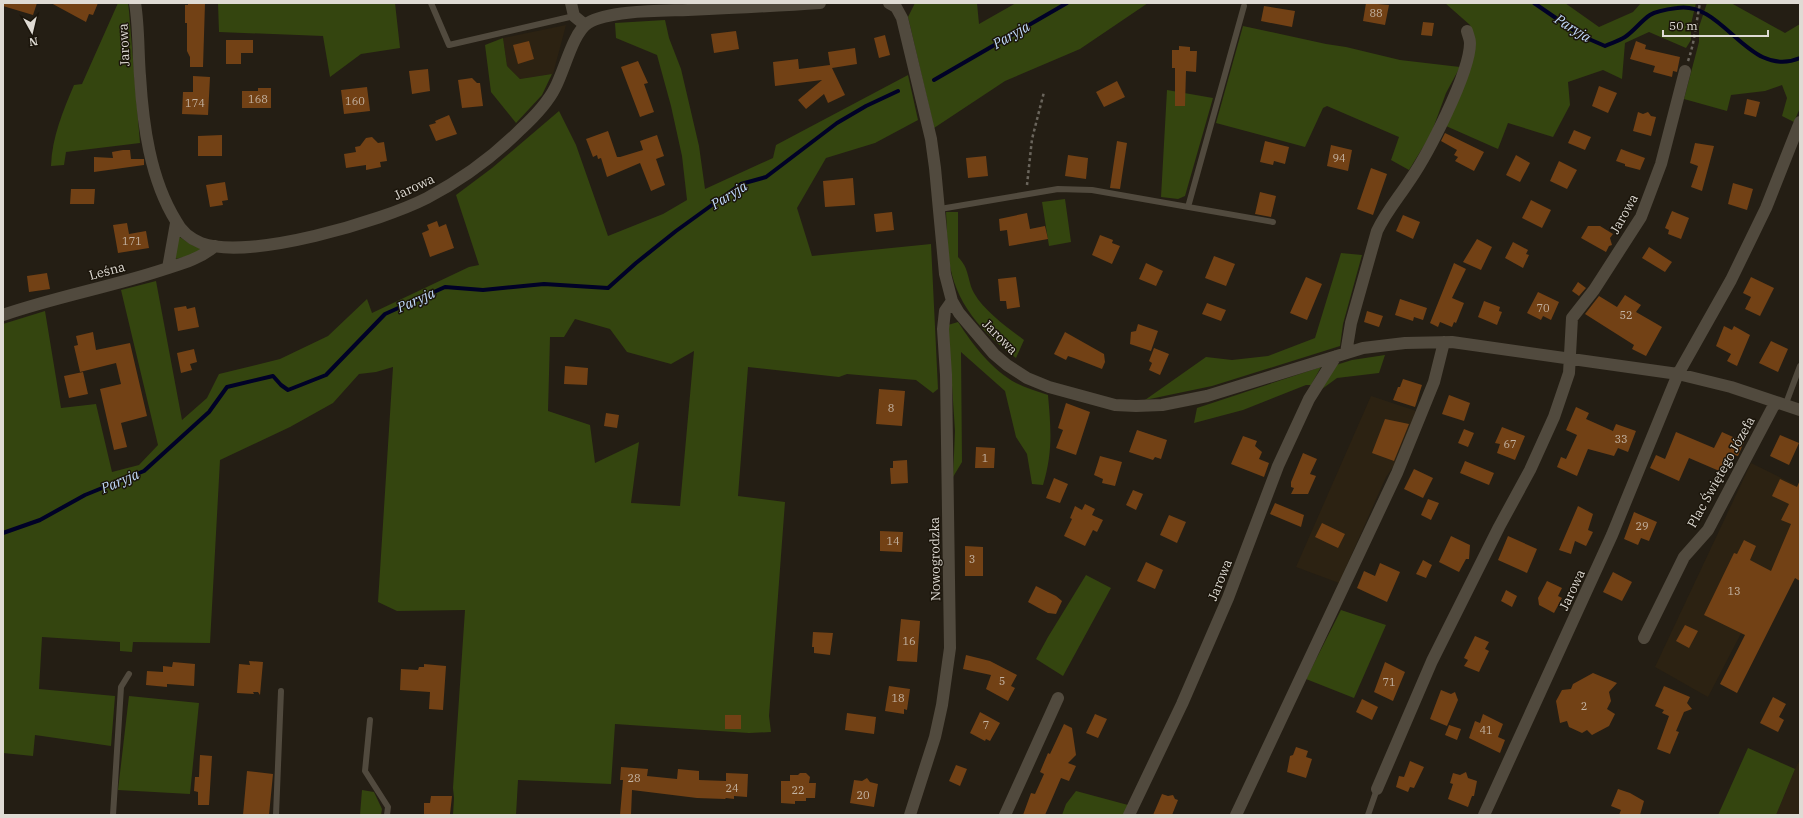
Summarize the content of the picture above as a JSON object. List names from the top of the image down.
{
  "streets": {
    "street": [
      "Jarowa",
      "Leśna",
      "Plac Świętego Józefa",
      "Nowogrodzka"
    ]
  },
  "crossings": [
    ["Jarowa", "Leśna"],
    ["Jarowa", "Plac Świętego Józefa"],
    ["Jarowa", "Nowogrodzka"]
  ],
  "water": ["Paryja"],
  "house_numbers": [
    "88",
    "168",
    "160",
    "174",
    "94",
    "171",
    "70",
    "52",
    "8",
    "33",
    "67",
    "1",
    "29",
    "14",
    "3",
    "13",
    "16",
    "5",
    "71",
    "18",
    "2",
    "7",
    "41",
    "28",
    "24",
    "22",
    "20"
  ],
  "scale_bar": "50 m",
  "north": "bottom"
}
